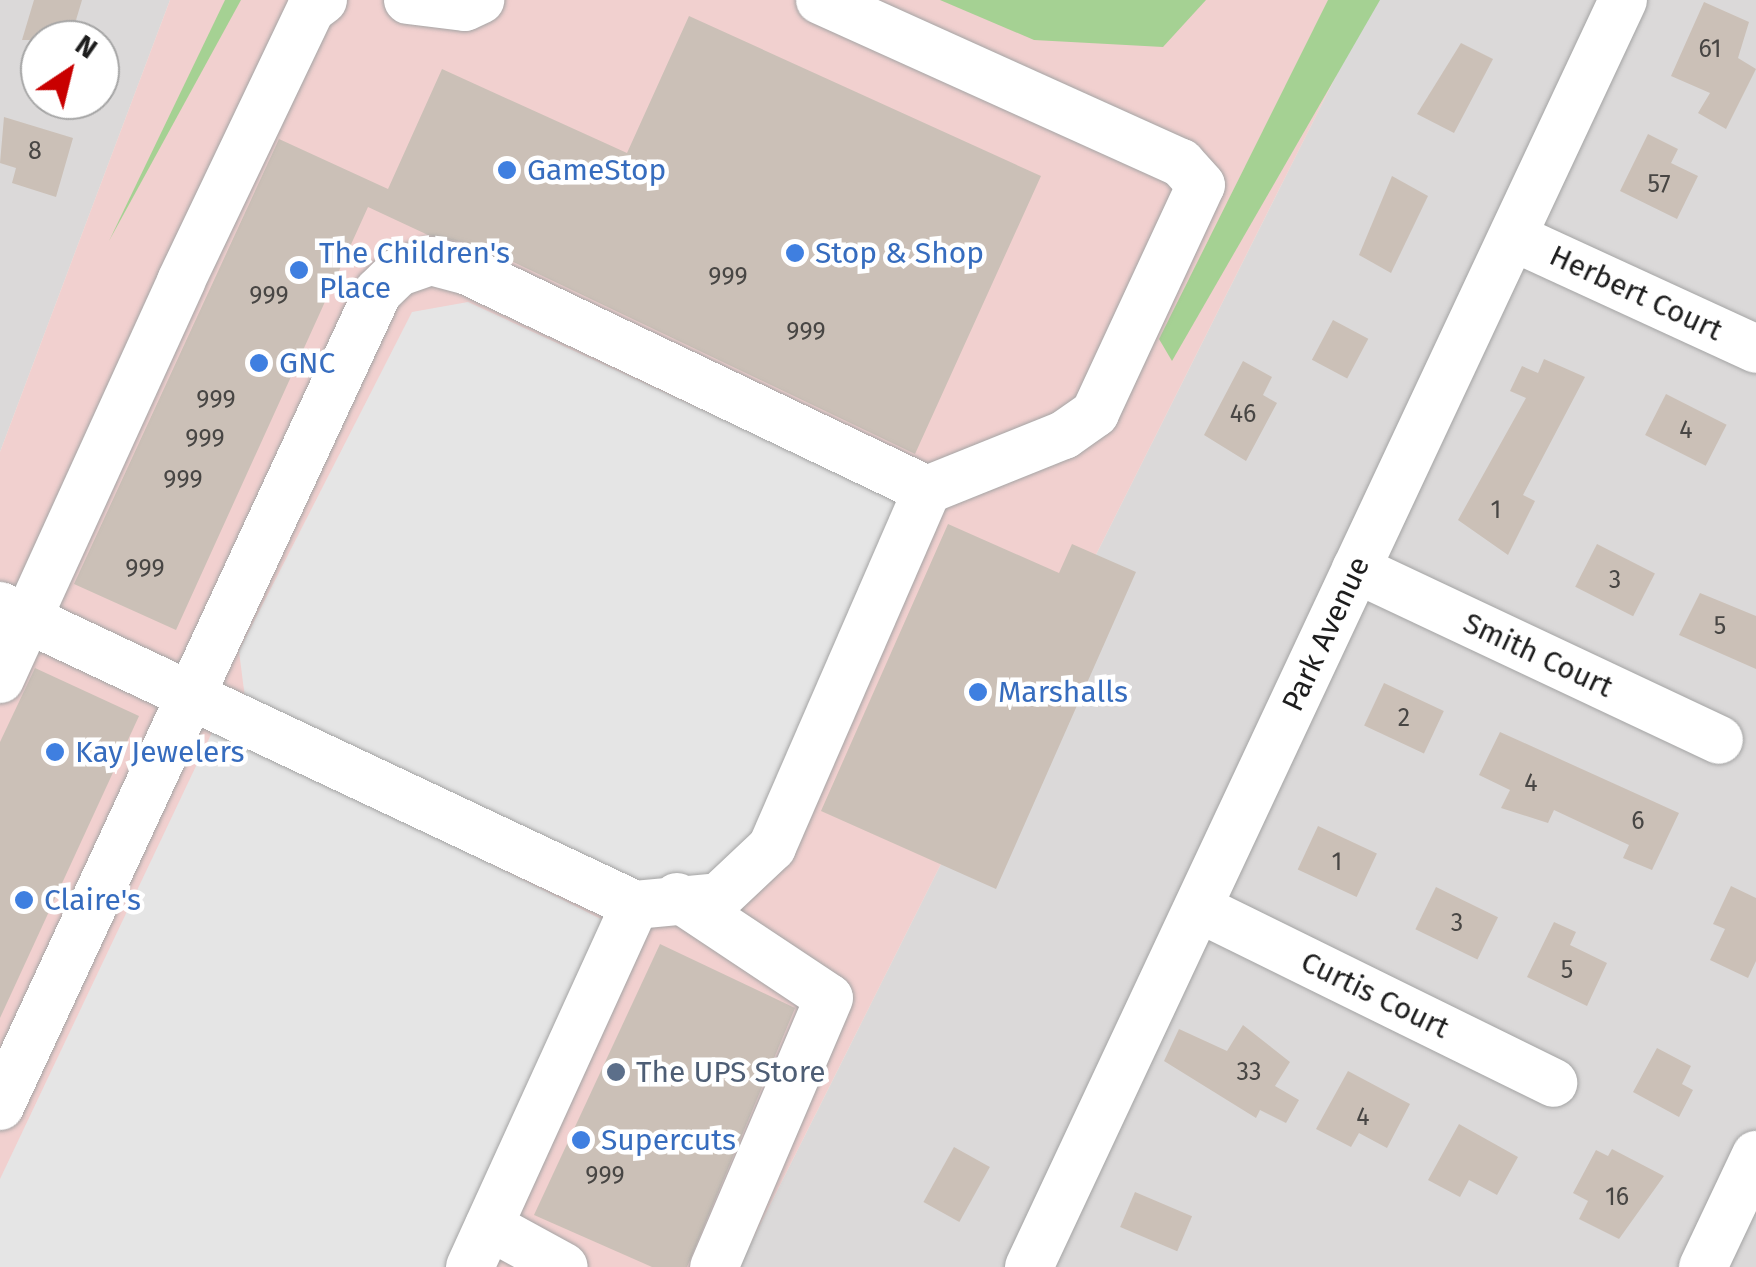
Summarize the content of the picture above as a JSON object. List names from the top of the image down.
{
  "streets": {
    "street": [
      "Herbert Court",
      "Park Avenue",
      "Smith Court",
      "Curtis Court"
    ]
  },
  "crossings": [
    ["Herbert Court", "Park Avenue"],
    ["Park Avenue", "Smith Court"],
    ["Park Avenue", "Curtis Court"]
  ],
  "places": [
    "GameStop",
    "Stop & Shop",
    "The Children's Place",
    "GNC",
    "Marshalls",
    "Kay Jewelers",
    "Claire's",
    "The UPS Store",
    "Supercuts"
  ],
  "house_numbers": [
    "61",
    "8",
    "57",
    "999",
    "999",
    "999",
    "999",
    "46",
    "4",
    "999",
    "999",
    "1",
    "999",
    "3",
    "5",
    "2",
    "4",
    "6",
    "1",
    "3",
    "5",
    "33",
    "4",
    "999",
    "16"
  ],
  "north": "top right"
}
